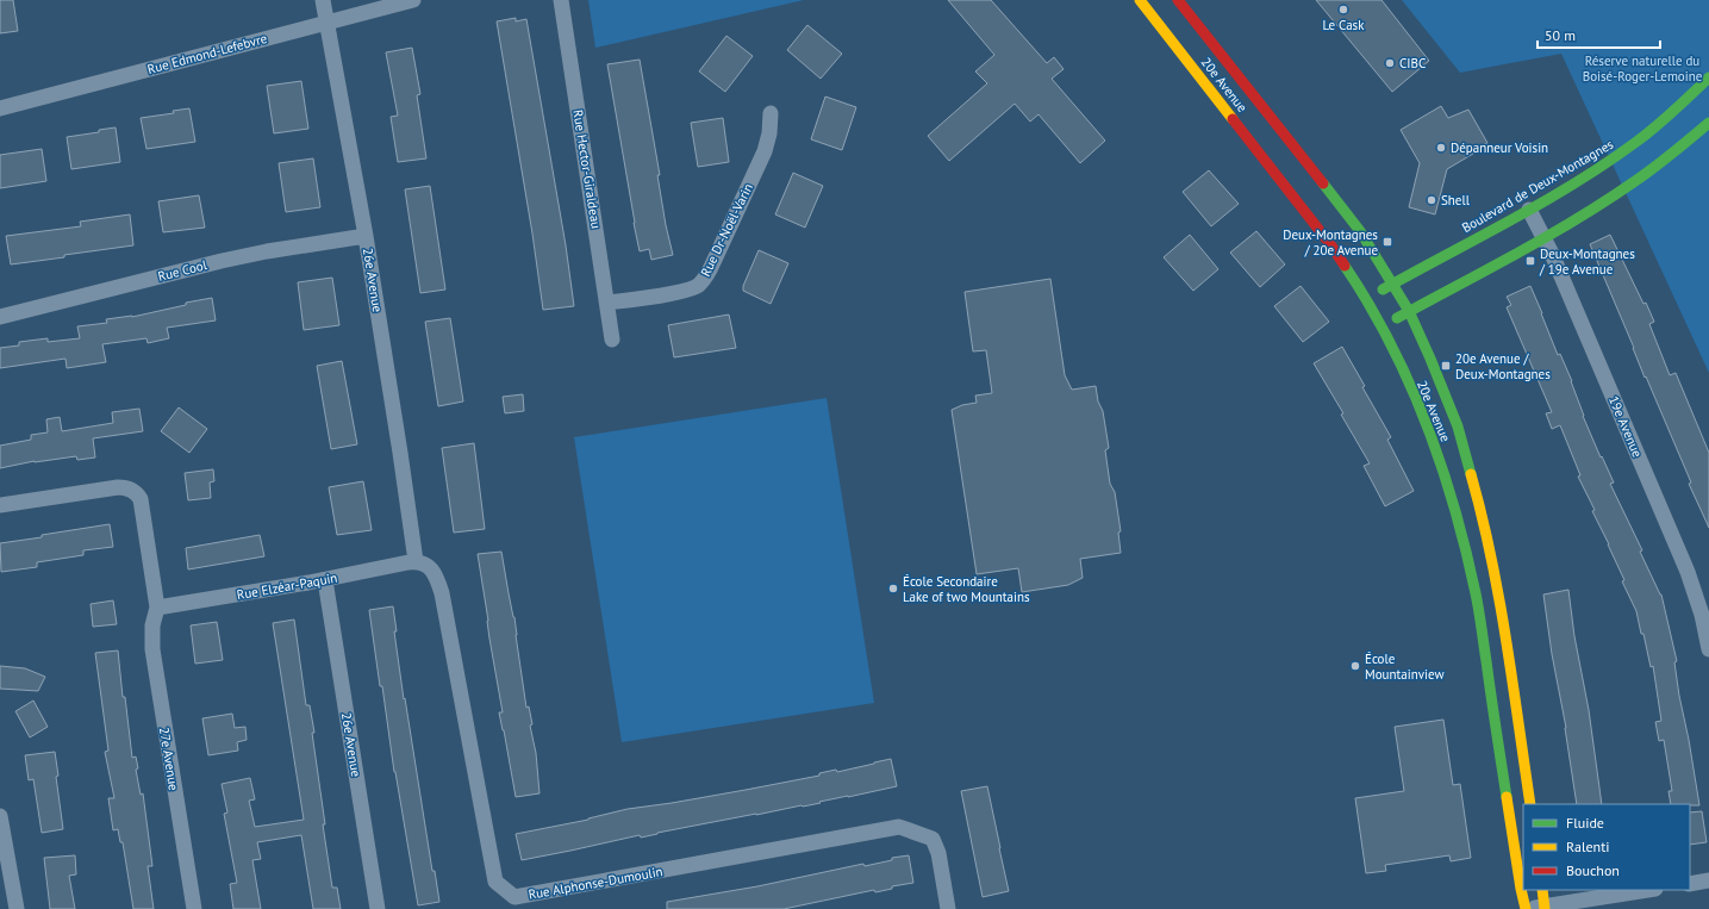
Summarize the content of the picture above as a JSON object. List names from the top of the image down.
{
  "streets": {
    "street": [
      "Rue Edmond-Lefebvre",
      "20e Avenue",
      "Rue Hector-Giraldeau",
      "Boulevard de Deux-Montagnes",
      "Rue Dr-Noël-Varin",
      "Rue Cool",
      "26e Avenue",
      "19e Avenue",
      "Rue Elzéar-Paquin",
      "27e Avenue",
      "Rue Alphonse-Dumoulin"
    ]
  },
  "crossings": [
    ["Rue Edmond-Lefebvre", "26e Avenue"],
    ["20e Avenue", "Boulevard de Deux-Montagnes"],
    ["Rue Hector-Giraldeau", "Rue Dr-Noël-Varin"],
    ["Boulevard de Deux-Montagnes", "19e Avenue"],
    ["Rue Cool", "26e Avenue"],
    ["26e Avenue", "Rue Elzéar-Paquin"],
    ["26e Avenue", "Rue Alphonse-Dumoulin"],
    ["Rue Elzéar-Paquin", "27e Avenue"],
    ["Rue Elzéar-Paquin", "Rue Alphonse-Dumoulin"]
  ],
  "parks": ["Réserve naturelle du Boisé-Roger-Lemoine"],
  "places": {
    "other": [
      "Le Cask",
      "CIBC",
      "Dépanneur Voisin",
      "Shell",
      "École Secondaire Lake of two Mountains",
      "École Mountainview"
    ],
    "transit": ["Deux-Montagnes / 20e Avenue", "Deux-Montagnes / 19e Avenue", "20e Avenue / Deux-Montagnes"]
  },
  "legend": ["Fluide", "Ralenti", "Bouchon"],
  "scale_bar": "50 m"
}
